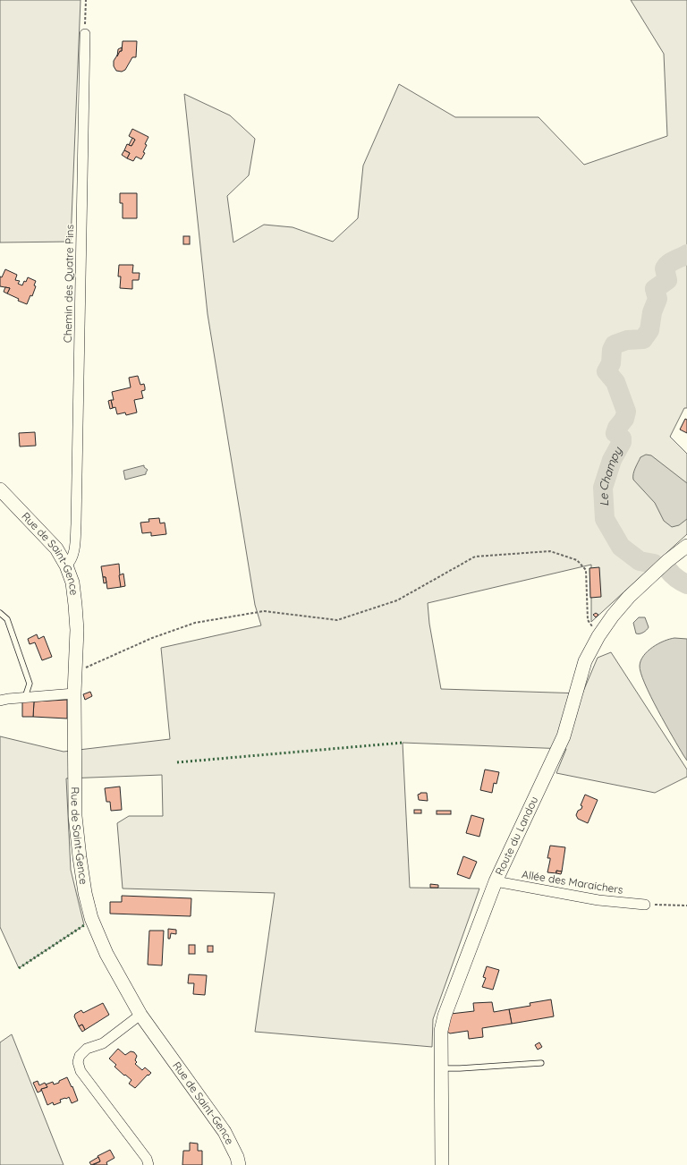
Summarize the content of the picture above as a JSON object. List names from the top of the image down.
{
  "streets": {
    "street": [
      "Chemin des Quatre Pins",
      "Rue de Saint-Gence",
      "Route du Landou",
      "Allée des Maraichers"
    ]
  },
  "crossings": [
    ["Chemin des Quatre Pins", "Rue de Saint-Gence"],
    ["Route du Landou", "Allée des Maraichers"]
  ],
  "water": ["Le Champy"]
}
